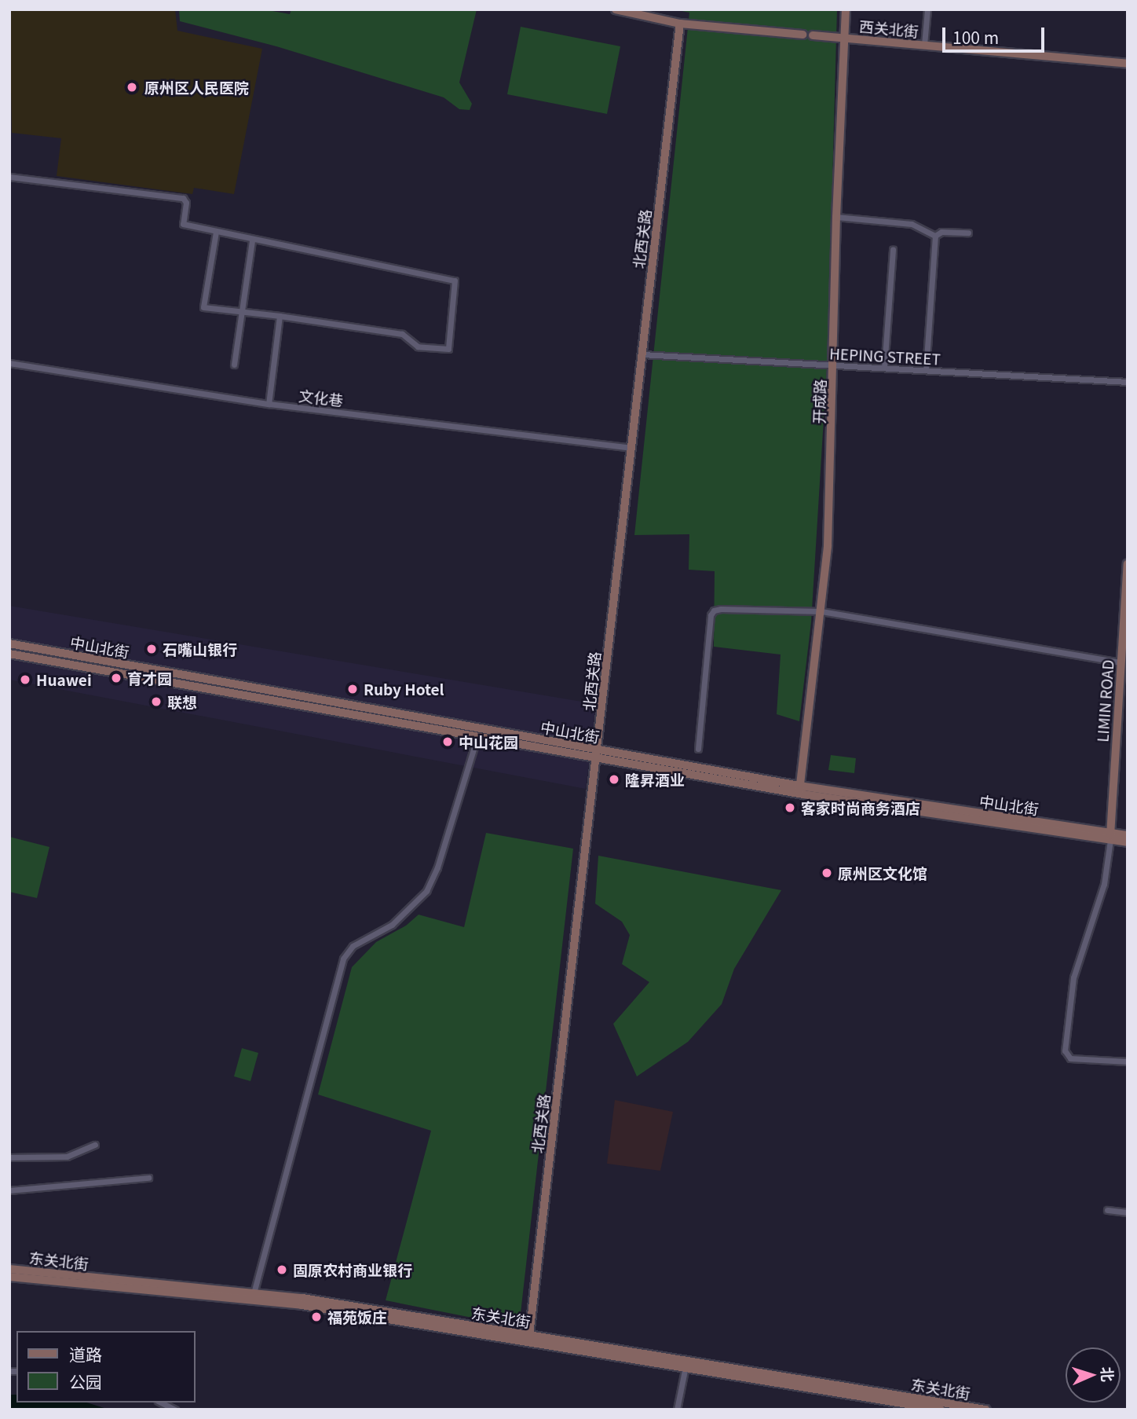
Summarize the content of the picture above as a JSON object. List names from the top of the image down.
{
  "streets": {
    "street": [
      "西关北街",
      "北西关路",
      "HEPING STREET",
      "文化巷",
      "开成路",
      "中山北街",
      "LIMIN ROAD",
      "东关北街"
    ]
  },
  "crossings": [
    ["西关北街", "开成路"],
    ["北西关路", "HEPING STREET"],
    ["北西关路", "文化巷"],
    ["北西关路", "中山北街"],
    ["北西关路", "东关北街"],
    ["HEPING STREET", "开成路"],
    ["开成路", "中山北街"],
    ["中山北街", "LIMIN ROAD"]
  ],
  "places": [
    "原州区人民医院",
    "石嘴山银行",
    "育才园",
    "Huawei",
    "Ruby Hotel",
    "联想",
    "中山花园",
    "隆昇酒业",
    "客家时尚商务酒店",
    "原州区文化馆",
    "固原农村商业银行",
    "福苑饭庄"
  ],
  "legend": ["道路", "公园"],
  "scale_bar": "100 m",
  "north": "right"
}
